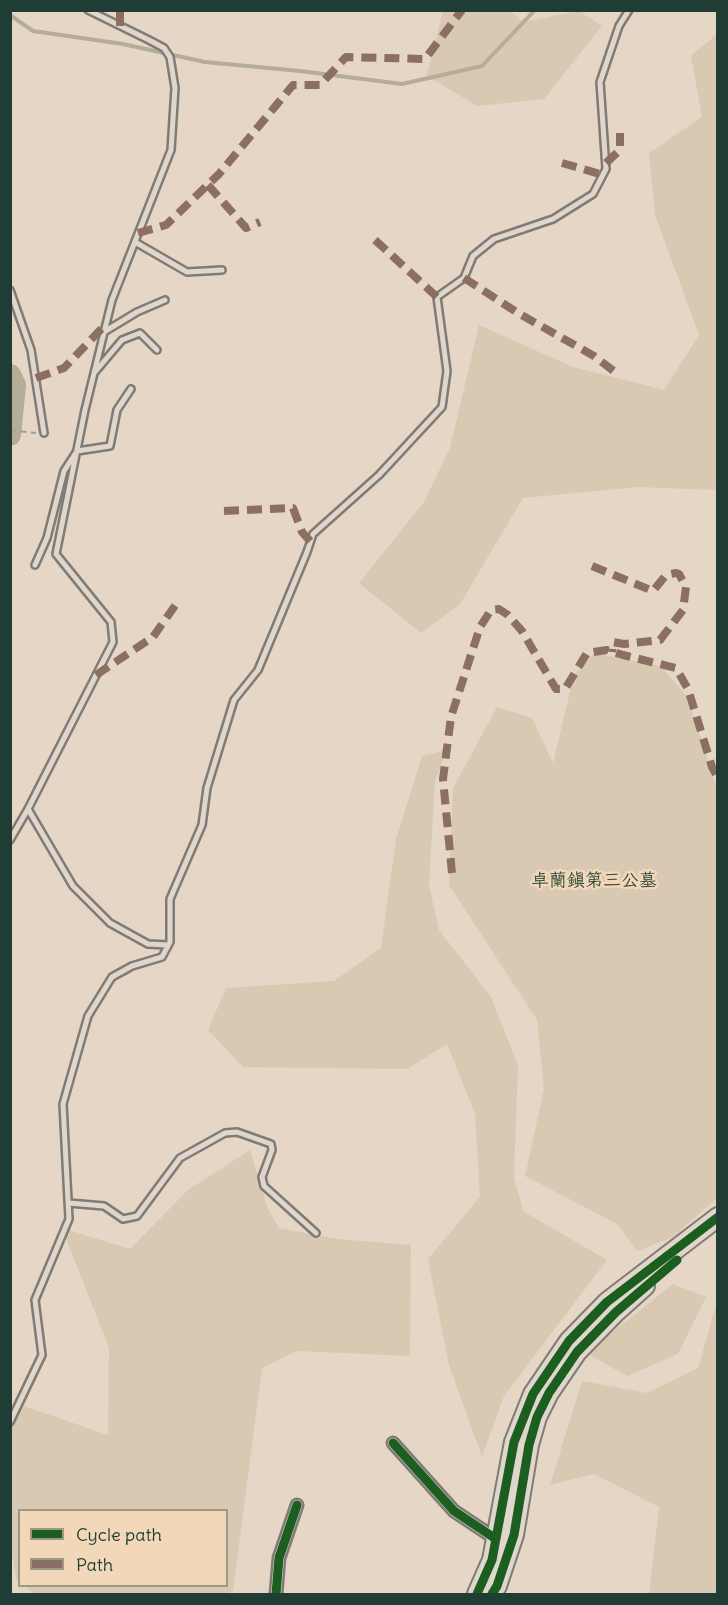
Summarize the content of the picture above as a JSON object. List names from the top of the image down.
{
  "parks": ["卓蘭鎮第三公墓"],
  "legend": ["Cycle path", "Path"]
}
